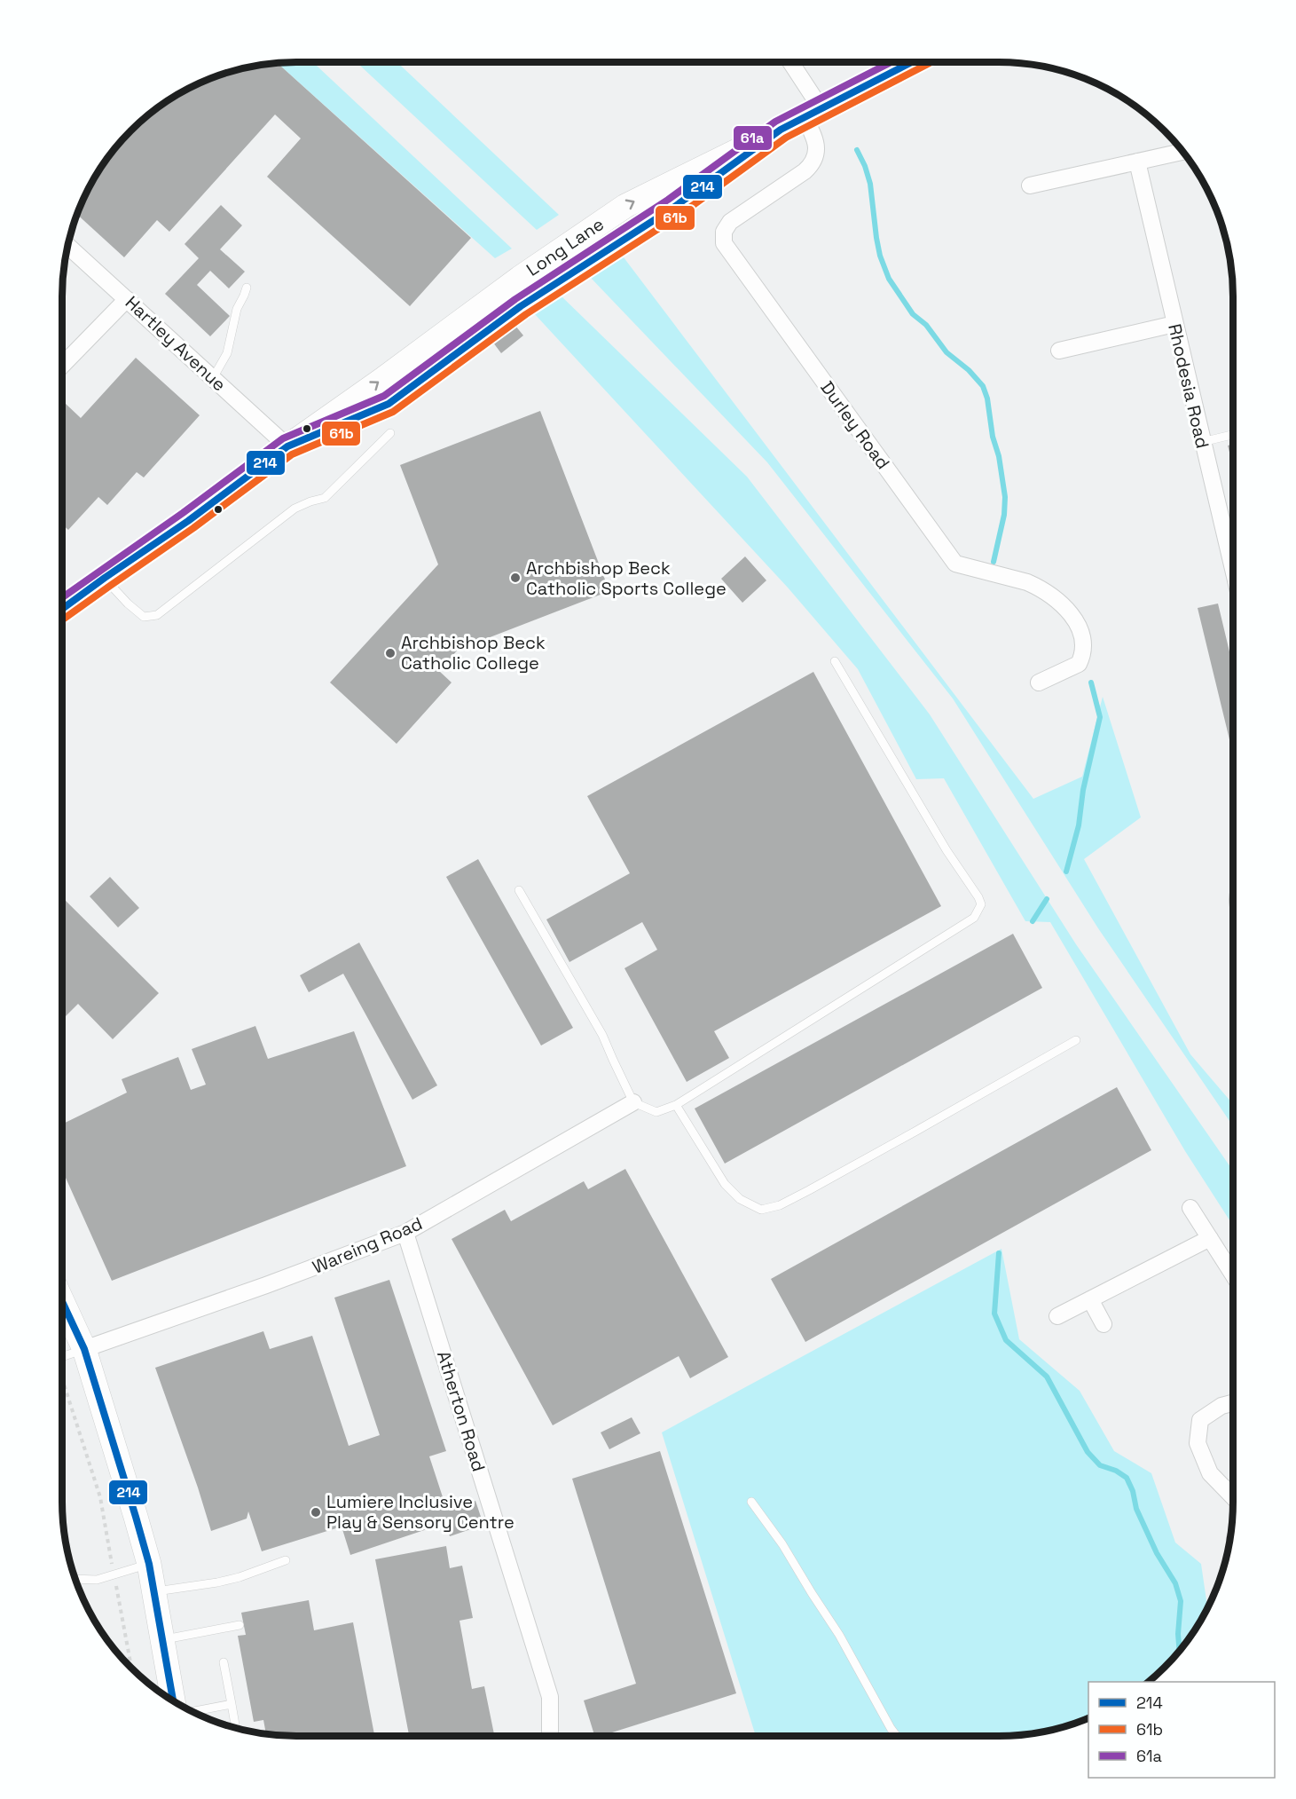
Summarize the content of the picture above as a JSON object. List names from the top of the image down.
{
  "streets": {
    "main road": ["Long Lane"],
    "street": [
      "Hartley Avenue",
      "Rhodesia Road",
      "Durley Road",
      "Wareing Road",
      "Atherton Road"
    ]
  },
  "crossings": [
    ["Long Lane", "Hartley Avenue"],
    ["Long Lane", "Durley Road"],
    ["Wareing Road", "Atherton Road"]
  ],
  "places": ["Archbishop Beck Catholic Sports College", "Archbishop Beck Catholic College", "Lumiere Inclusive Play & Sensory Centre"],
  "lines": ["transit line 214", "transit line 61a", "transit line 61b"],
  "legend": ["214", "61b", "61a"]
}
